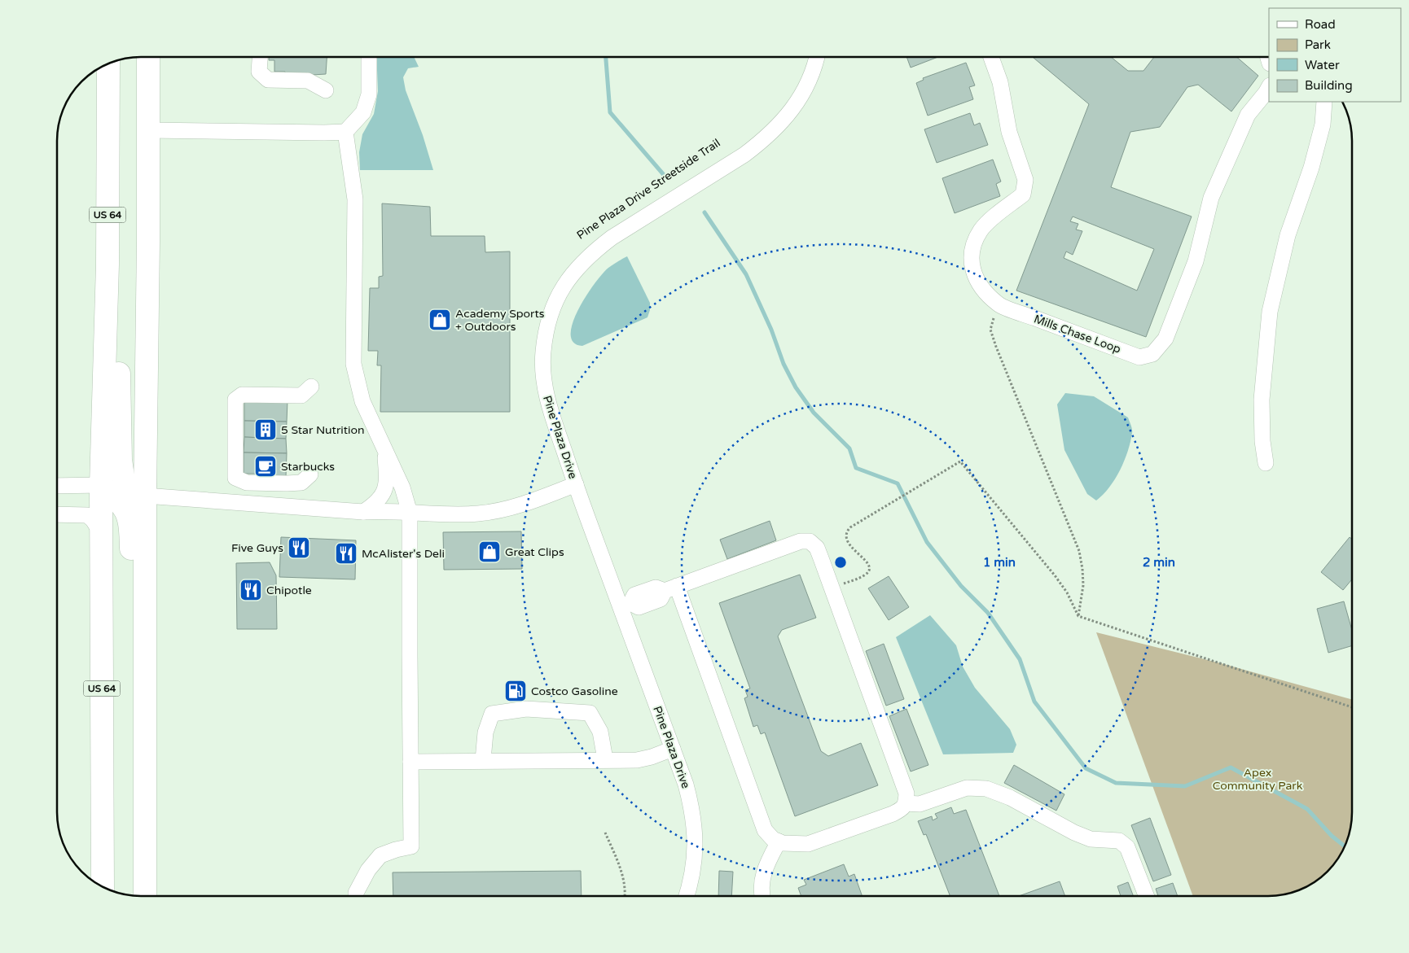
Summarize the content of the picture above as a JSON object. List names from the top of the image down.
{
  "streets": {
    "highway": ["US 64"],
    "street": ["Mills Chase Loop", "Pine Plaza Drive"]
  },
  "parks": ["Apex Community Park"],
  "places": {
    "shop": ["Academy Sports + Outdoors", "Great Clips"],
    "building": ["5 Star Nutrition"],
    "cafe": ["Starbucks"],
    "restaurant": ["Five Guys", "McAlister's Deli", "Chipotle"],
    "fuel station": ["Costco Gasoline"]
  },
  "legend": [
    "Road",
    "Park",
    "Water",
    "Building"
  ],
  "rings": ["1 min", "2 min"]
}
